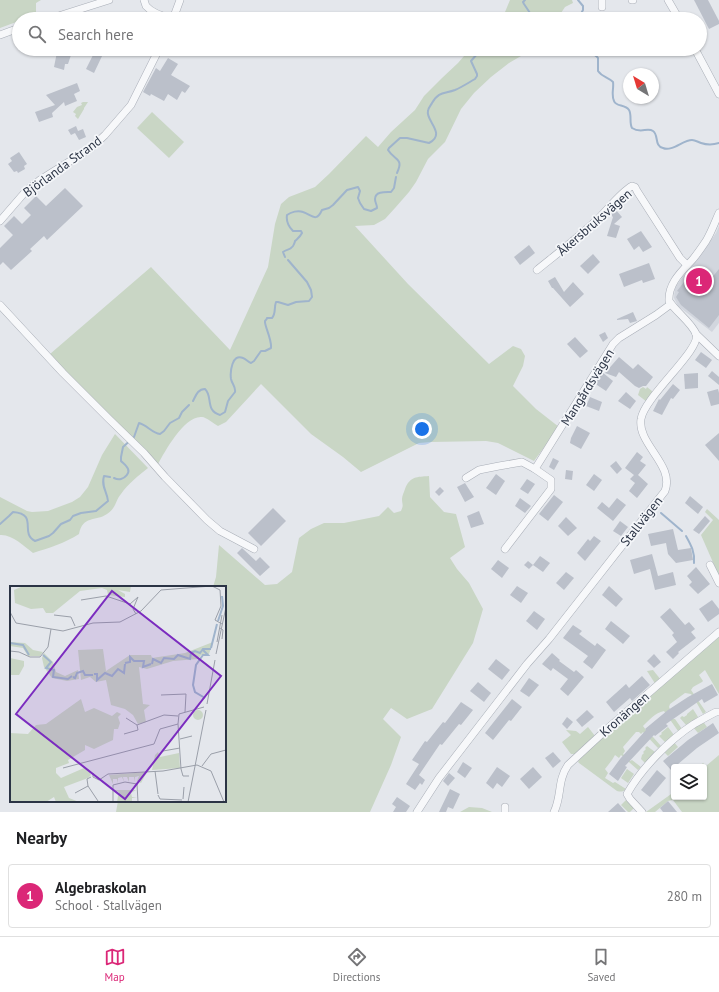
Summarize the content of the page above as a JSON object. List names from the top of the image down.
{
  "streets": {
    "street": [
      "Björlanda Strand",
      "Åkersbruksvägen",
      "Mangårdsvägen",
      "Stallvägen",
      "Kronängen"
    ]
  },
  "north": "top left",
  "page": {
    "search": "Search here",
    "pins": "1",
    "heading": "Nearby",
    "list": [
      {
        "mark": "1",
        "name": "Algebraskolan",
        "note": "School · Stallvägen",
        "value": "280 m"
      }
    ],
    "nav": ["Map", "Directions", "Saved"]
  }
}
